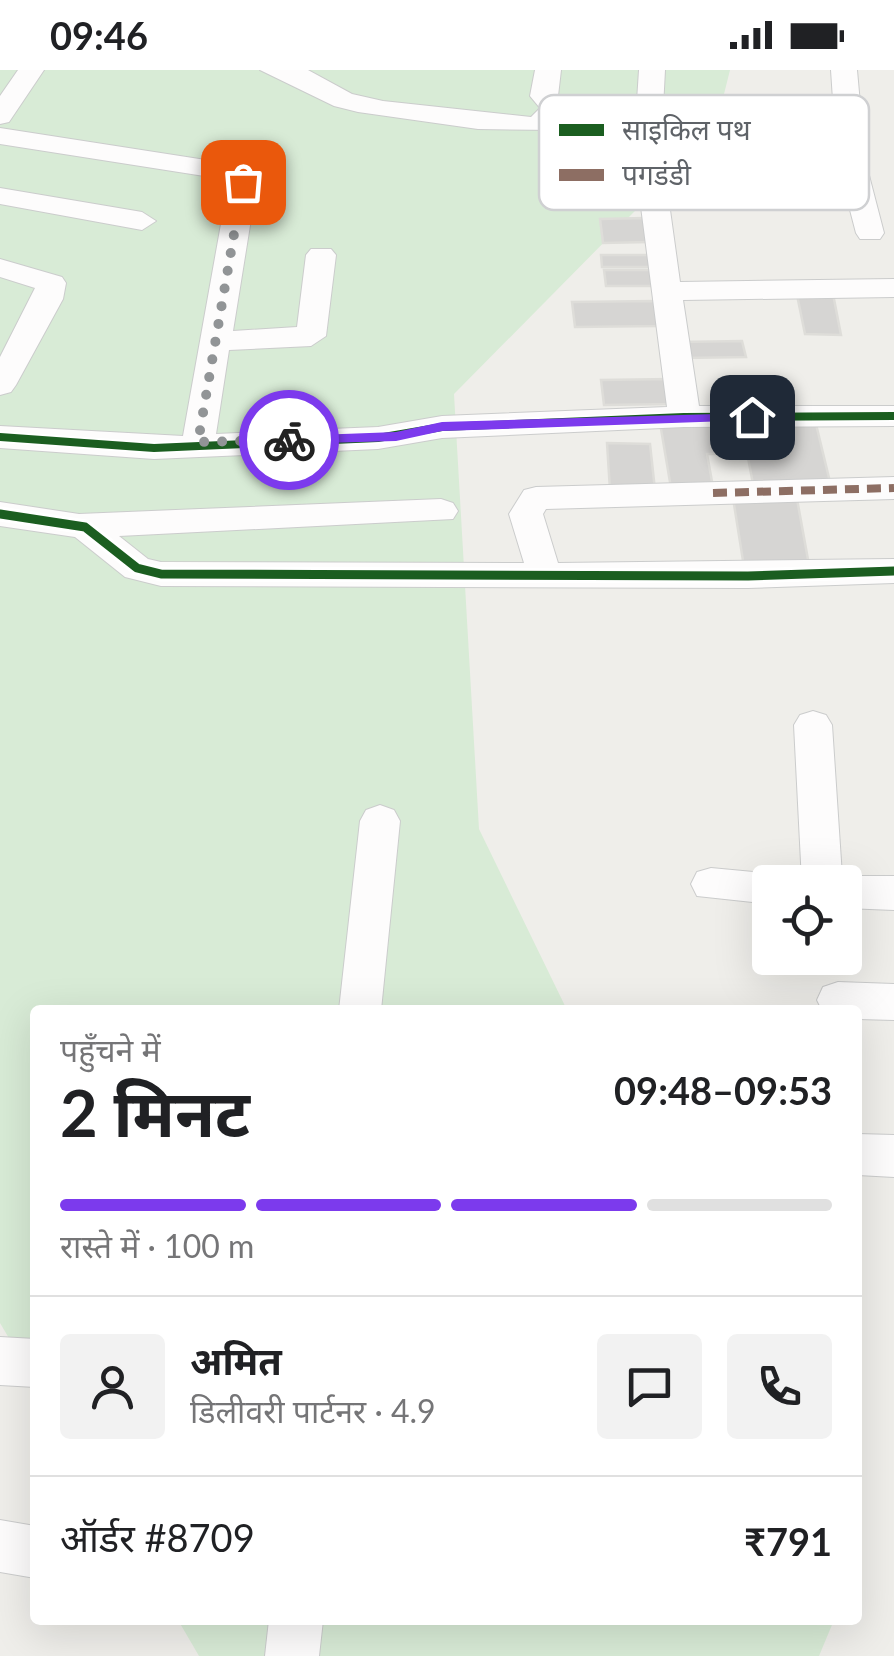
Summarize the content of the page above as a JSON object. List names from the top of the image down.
{
  "legend": ["साइकिल पथ", "पगडंडी"],
  "page": {
    "status": "09:46",
    "heading": ["2 मिनट", "पहुँचने में", "09:48–09:53"],
    "panel": [
      "अमित",
      "डिलीवरी पार्टनर · 4.9",
      "ऑर्डर #8709",
      "₹791"
    ],
    "bar": "रास्ते में · 100 m"
  }
}
